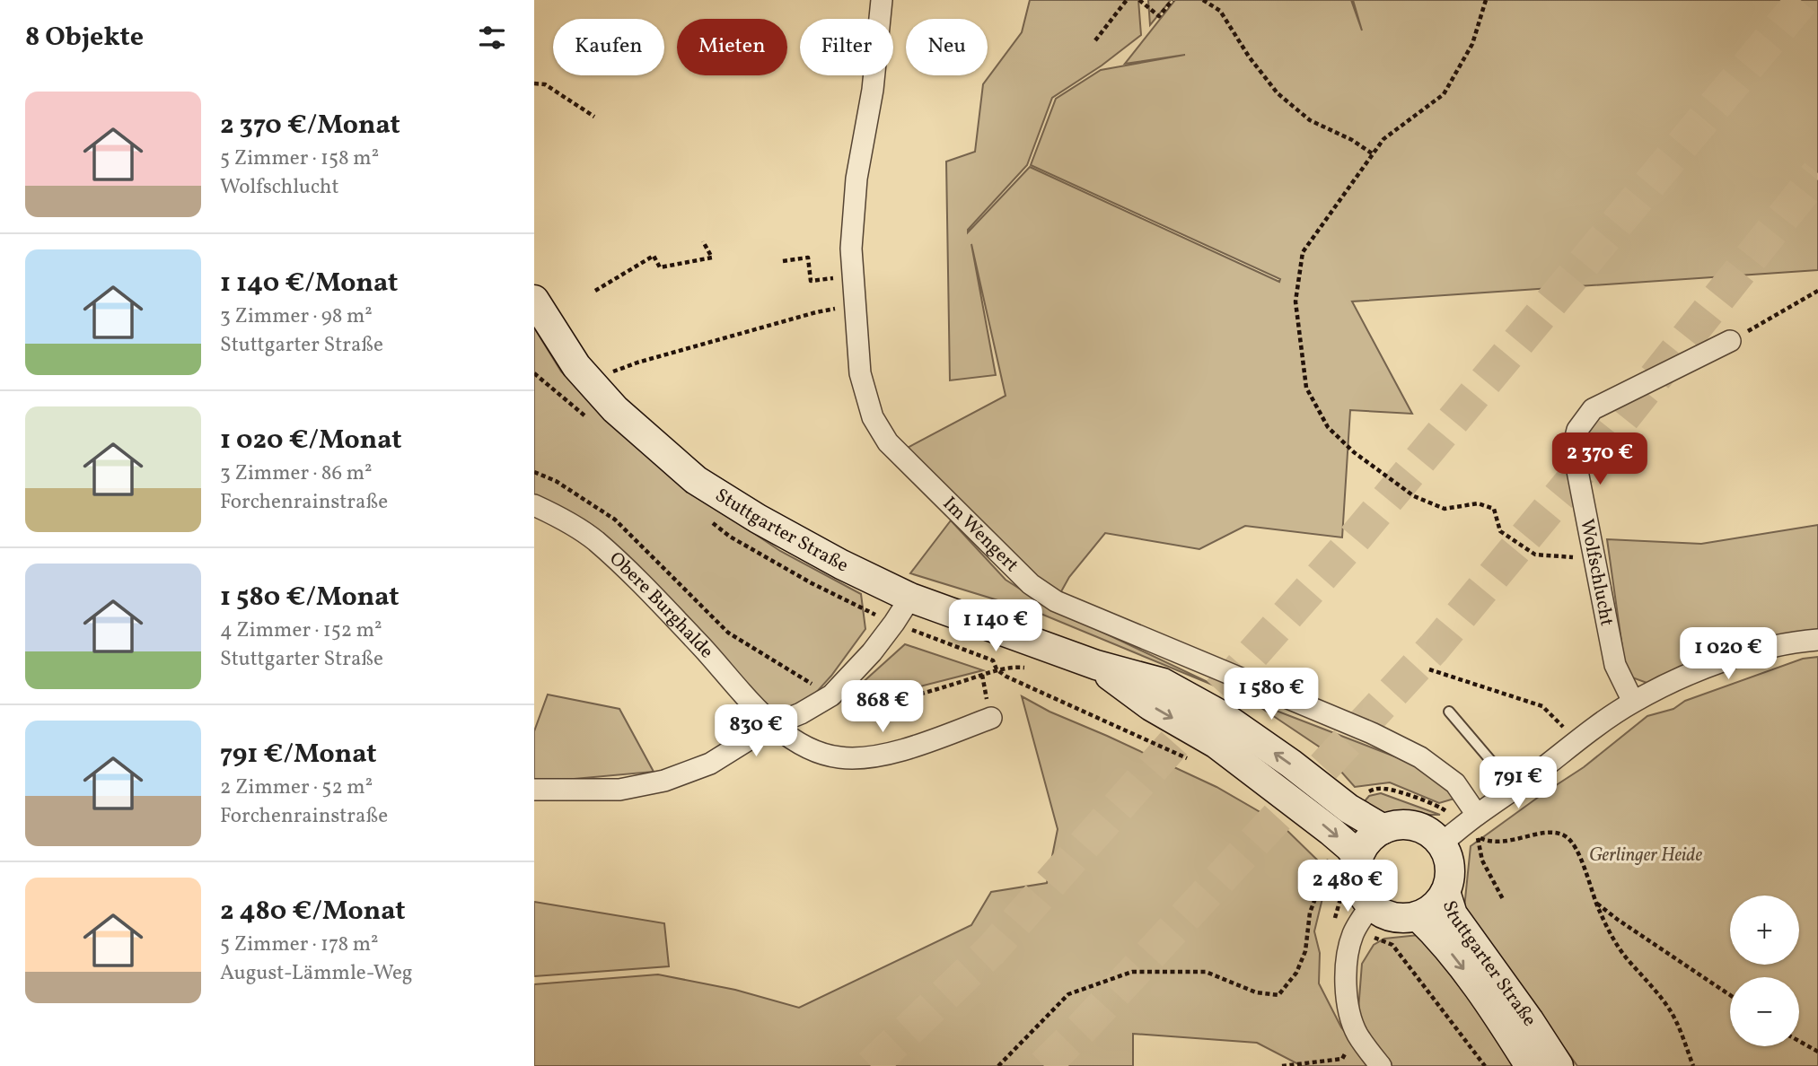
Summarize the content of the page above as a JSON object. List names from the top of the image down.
{
  "streets": {
    "main road": ["Stuttgarter Straße"],
    "street": ["Im Wengert", "Wolfschlucht", "Obere Burghalde"]
  },
  "crossings": [
    ["Stuttgarter Straße", "Im Wengert"]
  ],
  "parks": ["Gerlinger Heide"],
  "page": {
    "heading": "8 Objekte",
    "chip": [
      "Kaufen",
      "Mieten",
      "Filter",
      "Neu"
    ],
    "list": [
      {
        "name": "2 370 €/Monat",
        "note": "5 Zimmer · 158 m² · Wolfschlucht"
      },
      {
        "name": "1 140 €/Monat",
        "note": "3 Zimmer · 98 m² · Stuttgarter Straße"
      },
      {
        "name": "1 020 €/Monat",
        "note": "3 Zimmer · 86 m² · Forchenrainstraße"
      },
      {
        "name": "1 580 €/Monat",
        "note": "4 Zimmer · 152 m² · Stuttgarter Straße"
      },
      {
        "name": "791 €/Monat",
        "note": "2 Zimmer · 52 m² · Forchenrainstraße"
      },
      {
        "name": "2 480 €/Monat",
        "note": "5 Zimmer · 178 m² · August-Lämmle-Weg"
      }
    ],
    "price": [
      "2 370 €",
      "1 140 €",
      "1 020 €",
      "1 580 €",
      "868 €",
      "830 €",
      "791 €",
      "2 480 €"
    ],
    "map_buttons": ["+", "−"]
  }
}
